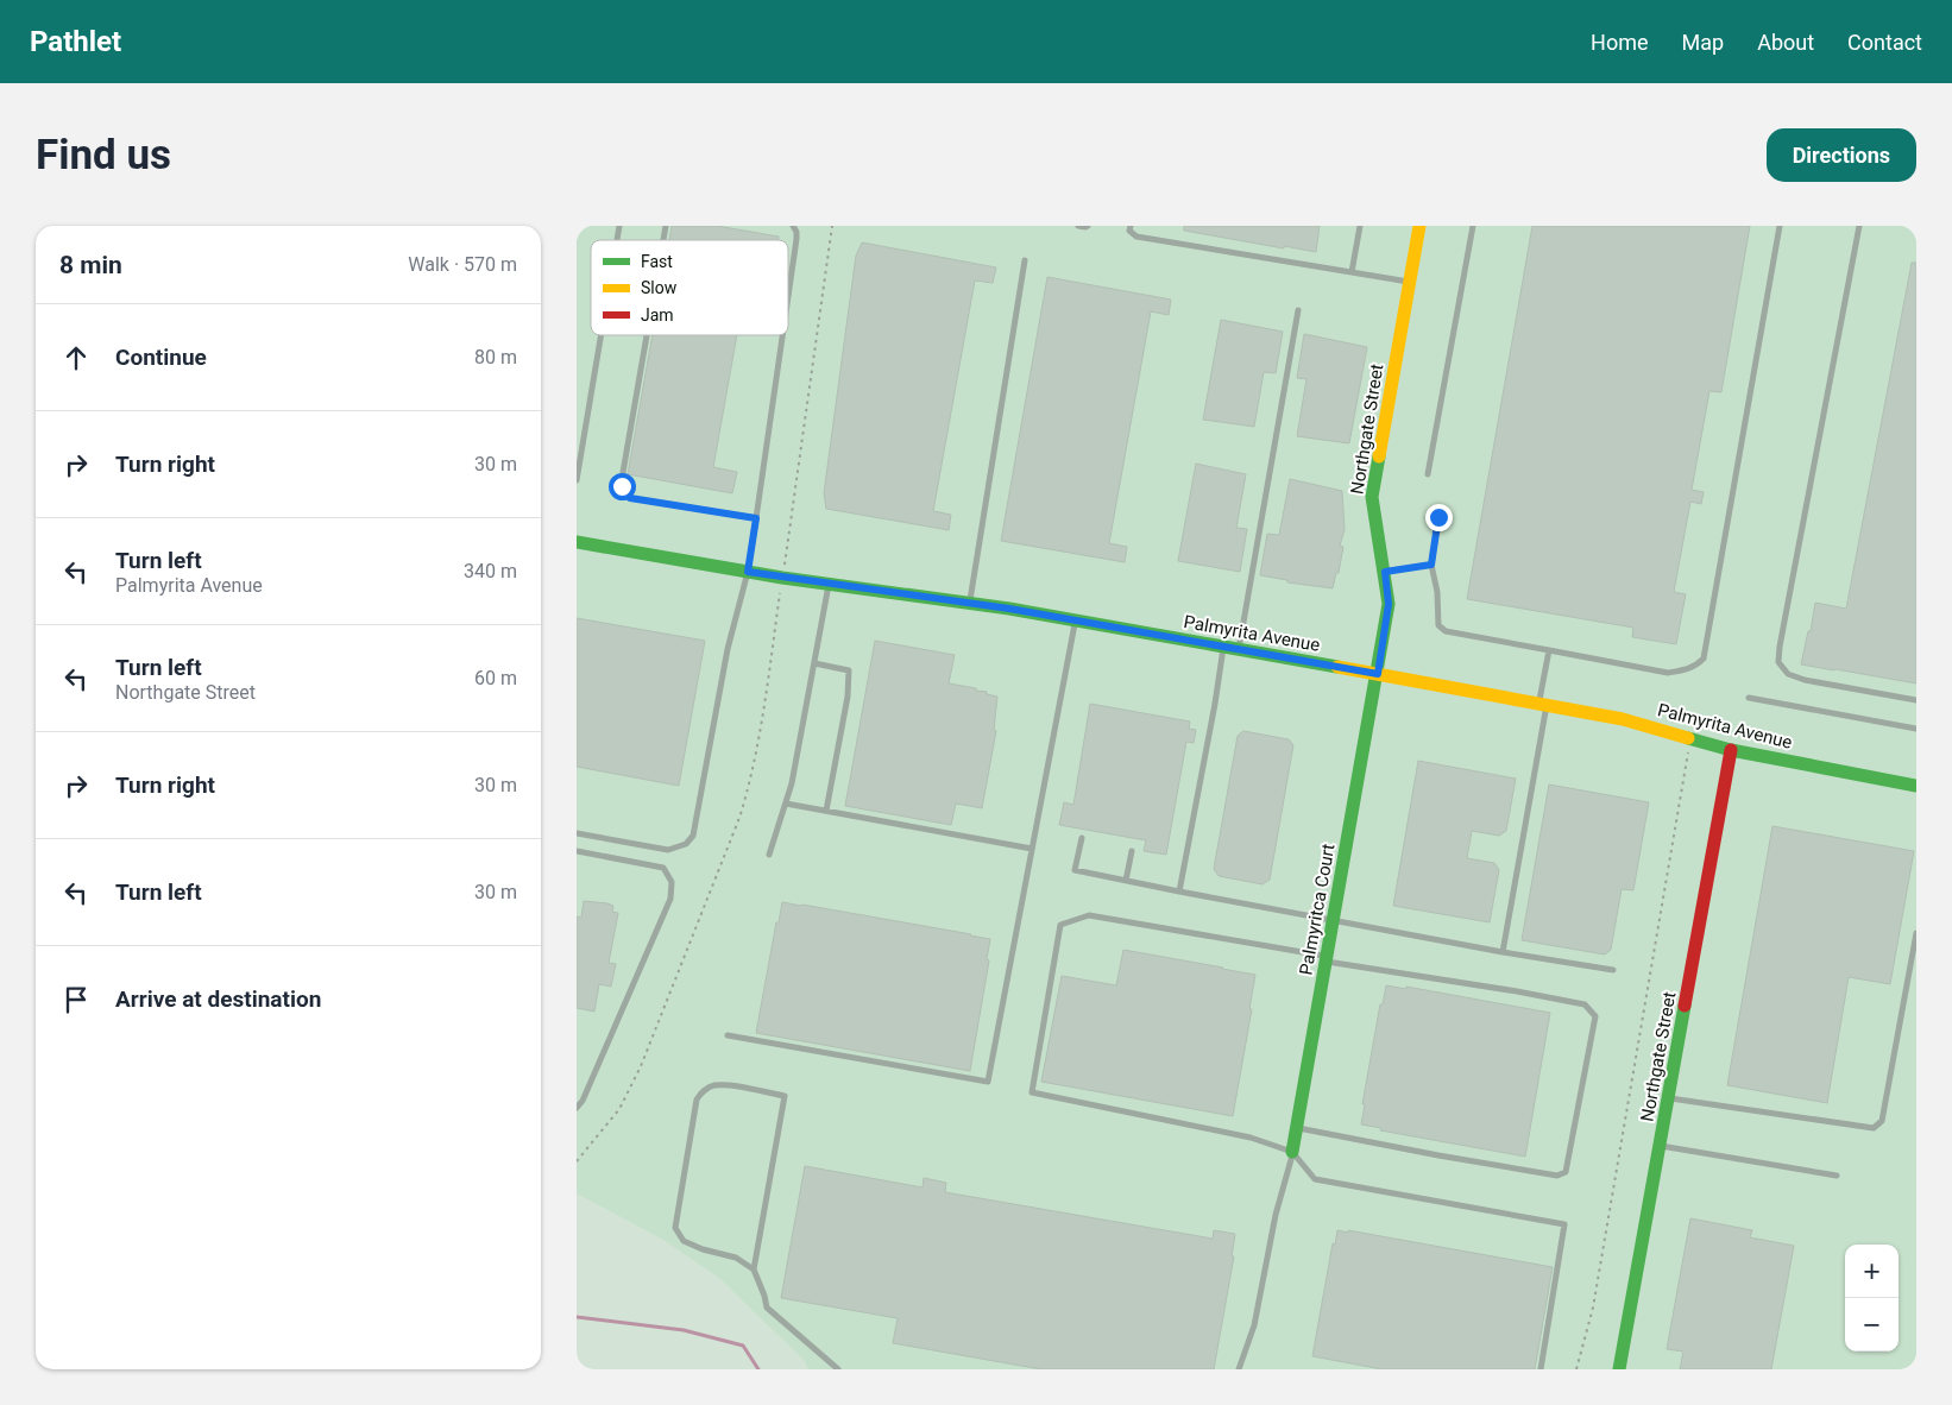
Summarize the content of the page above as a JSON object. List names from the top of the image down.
{
  "streets": {
    "street": ["Northgate Street", "Palmyrita Avenue", "Palmyritca Court"]
  },
  "crossings": [
    ["Northgate Street", "Palmyrita Avenue"],
    ["Northgate Street", "Palmyritca Court"],
    ["Palmyrita Avenue", "Palmyritca Court"]
  ],
  "legend": ["Fast", "Slow", "Jam"],
  "page": {
    "header": "Pathlet",
    "nav": [
      "Home",
      "Map",
      "About",
      "Contact"
    ],
    "buttons": "Directions",
    "title": "Find us",
    "heading": ["8 min", "Walk · 570 m"],
    "list": [
      ["Continue", "80 m"],
      ["Turn right", "30 m"],
      ["Turn left", "Palmyrita Avenue", "340 m"],
      ["Turn left", "Northgate Street", "60 m"],
      ["Turn right", "30 m"],
      ["Turn left", "30 m"],
      "Arrive at destination"
    ],
    "map_buttons": ["+", "−"]
  }
}
